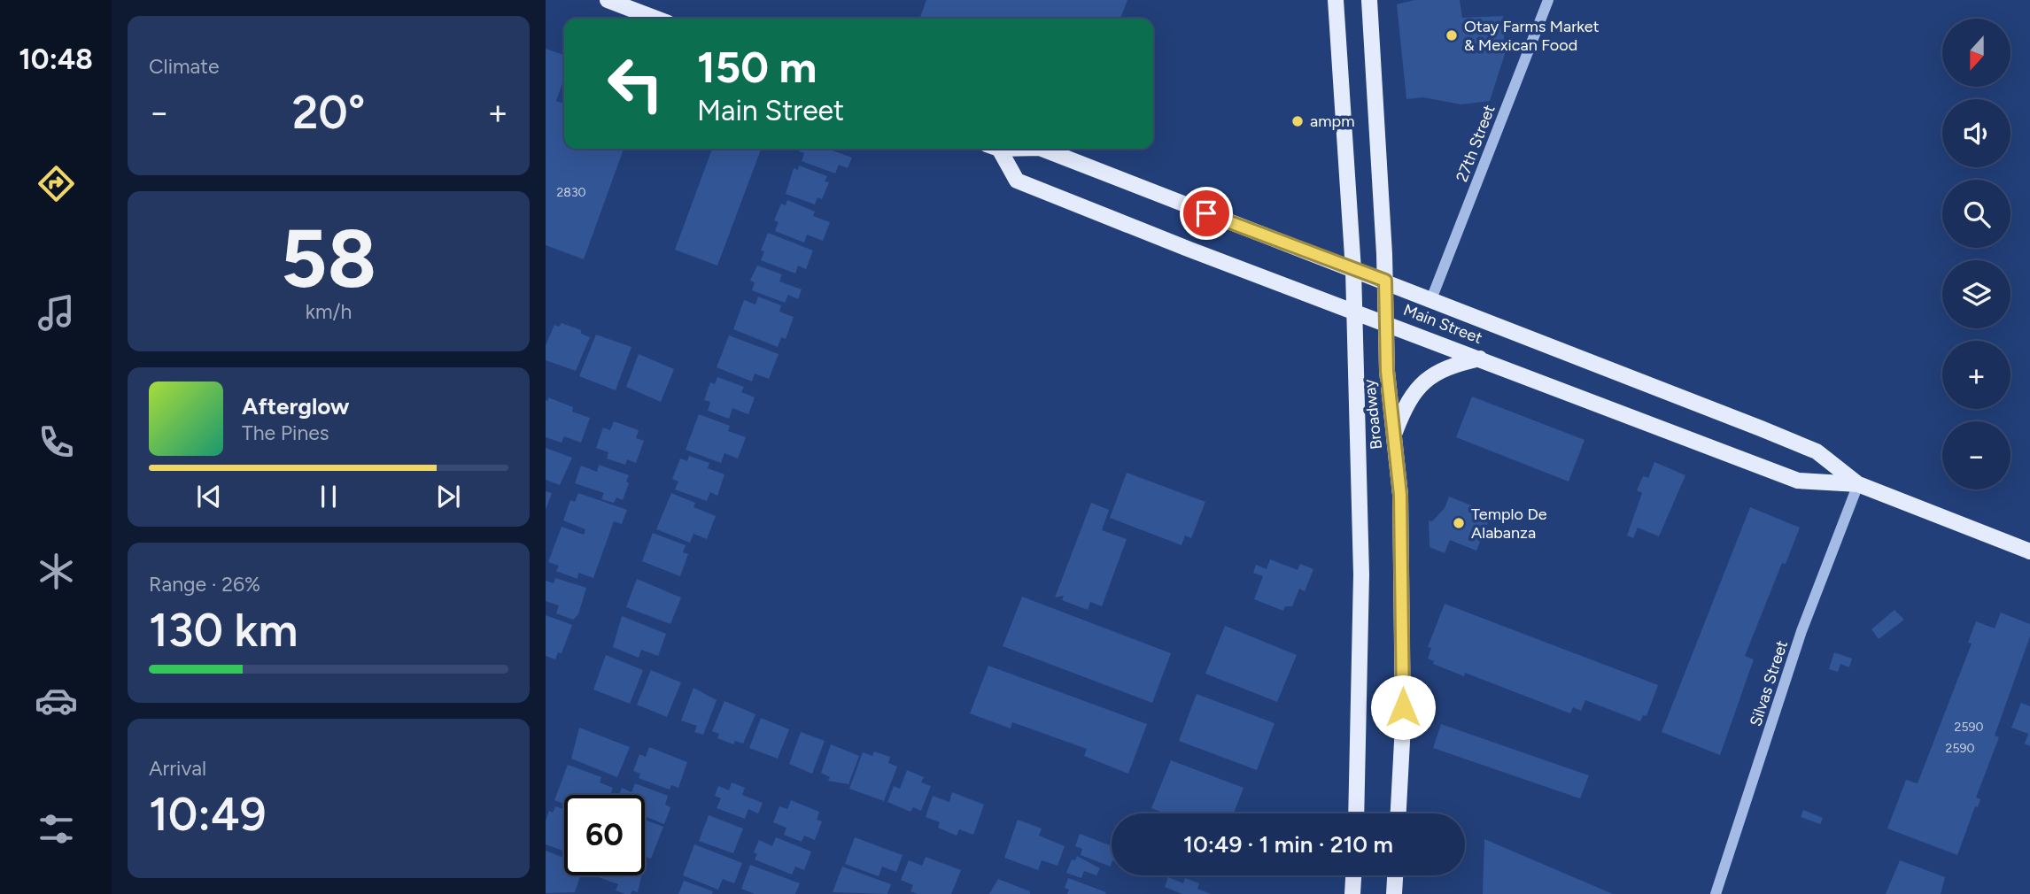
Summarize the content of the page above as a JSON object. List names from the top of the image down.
{
  "streets": {
    "main road": ["Main Street", "Broadway"],
    "street": ["27th Street", "Silvas Street"]
  },
  "crossings": [
    ["27th Street", "Main Street"],
    ["Main Street", "Broadway"],
    ["Main Street", "Silvas Street"]
  ],
  "places": ["Otay Farms Market & Mexican Food", "ampm", "Templo De Alabanza"],
  "house_numbers": ["2830", "2590", "2590"],
  "north": "bottom",
  "page": {
    "tabs": "10:48",
    "tile": [
      "Climate",
      ["58", "km/h"],
      ["Range · 26%", "130 km"],
      ["Arrival", "10:49"]
    ],
    "map_buttons": ["+", "−"],
    "turn": ["150 m", "Main Street"],
    "heat": ["−", "20°", "+"],
    "song": ["Afterglow", "The Pines"],
    "limit": "60",
    "trip": "10:49 · 1 min · 210 m"
  }
}
